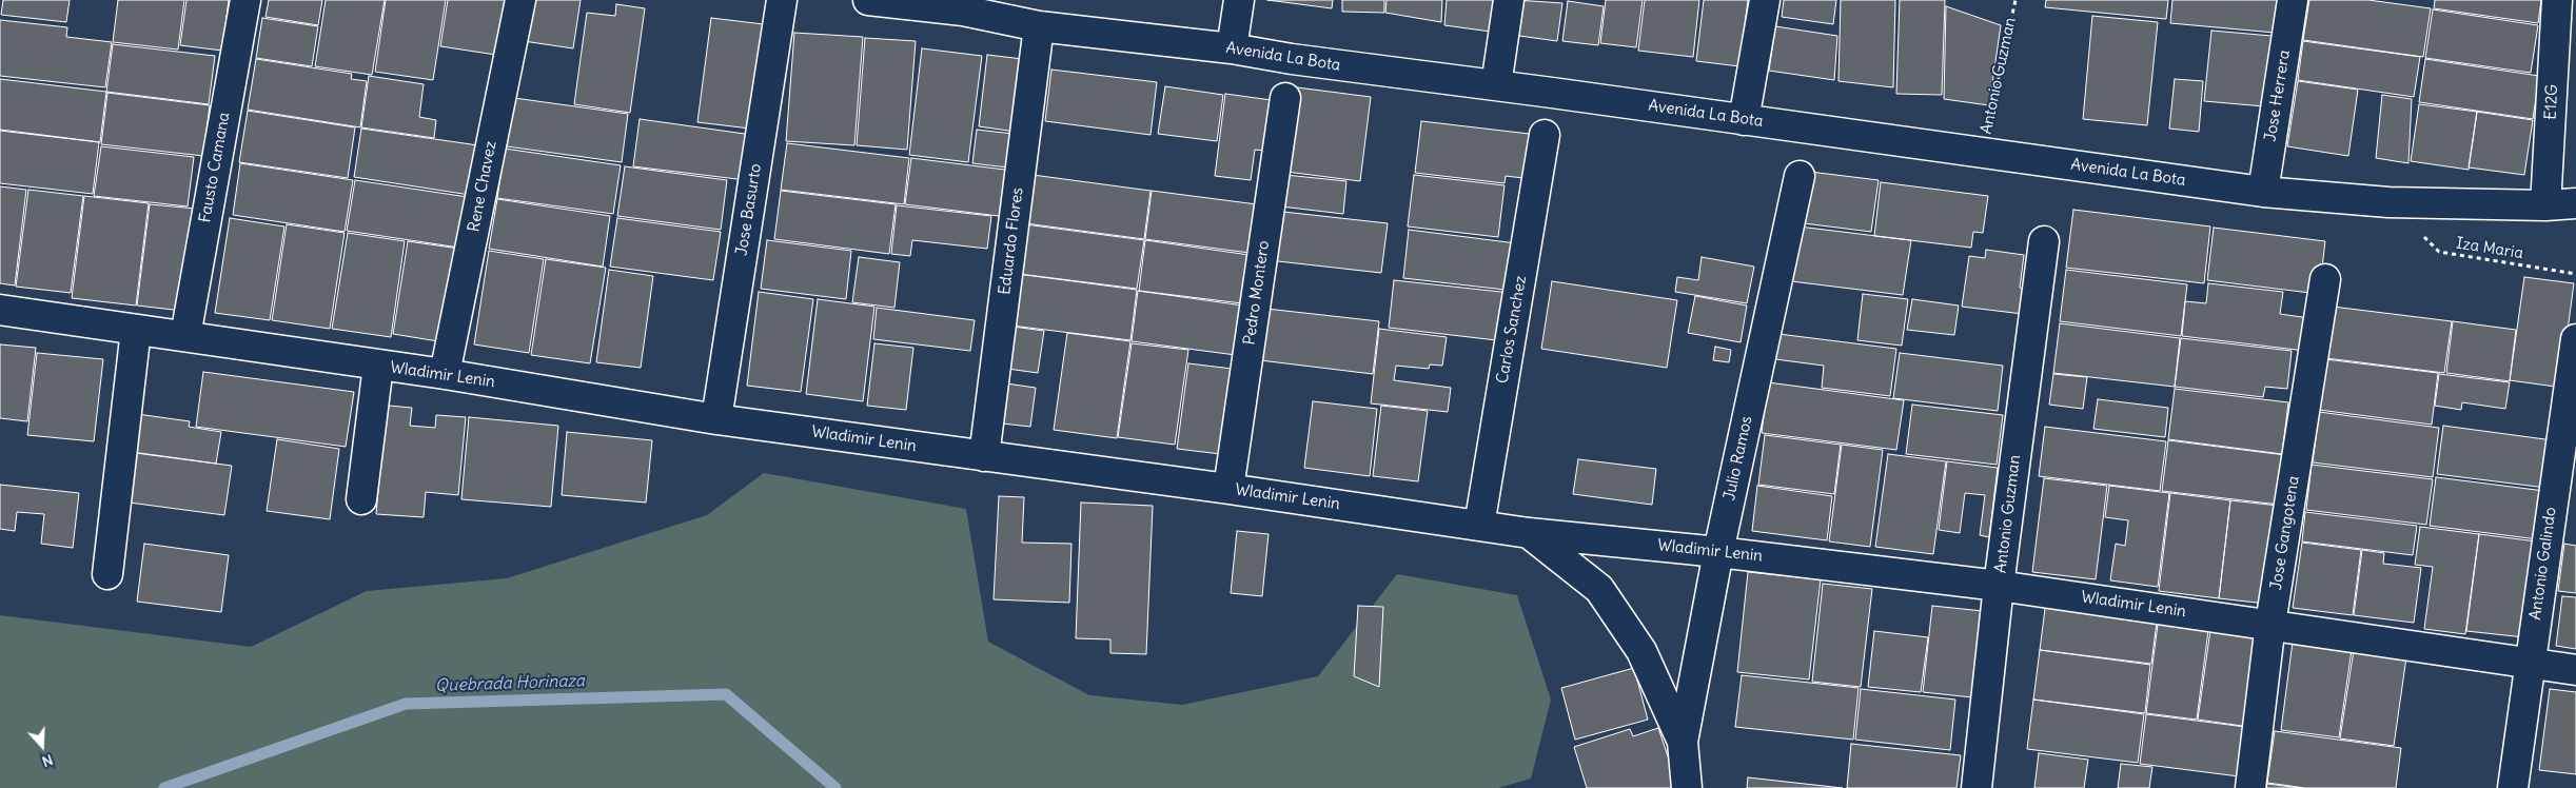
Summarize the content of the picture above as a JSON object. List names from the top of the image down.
{
  "streets": {
    "street": [
      "Avenida La Bota",
      "Antonio Guzman",
      "Jose Herrera",
      "E12G",
      "Fausto Camana",
      "Rene Chavez",
      "Jose Basurto",
      "Eduardo Flores",
      "Pedro Montero",
      "Carlos Sanchez",
      "Wladimir Lenin",
      "Julio Ramos",
      "Jose Gangotena",
      "Antonio Galindo"
    ],
    "path": ["Iza Maria"]
  },
  "crossings": [
    ["Avenida La Bota", "Antonio Guzman"],
    ["Avenida La Bota", "Jose Herrera"],
    ["Avenida La Bota", "E12G"],
    ["Avenida La Bota", "Eduardo Flores"],
    ["Avenida La Bota", "Iza Maria"],
    ["Antonio Guzman", "Wladimir Lenin"],
    ["Fausto Camana", "Wladimir Lenin"],
    ["Rene Chavez", "Wladimir Lenin"],
    ["Jose Basurto", "Wladimir Lenin"],
    ["Eduardo Flores", "Wladimir Lenin"],
    ["Pedro Montero", "Wladimir Lenin"],
    ["Carlos Sanchez", "Wladimir Lenin"],
    ["Wladimir Lenin", "Julio Ramos"],
    ["Wladimir Lenin", "Jose Gangotena"],
    ["Wladimir Lenin", "Antonio Galindo"]
  ],
  "water": ["Quebrada Horinaza"],
  "north": "bottom"
}
